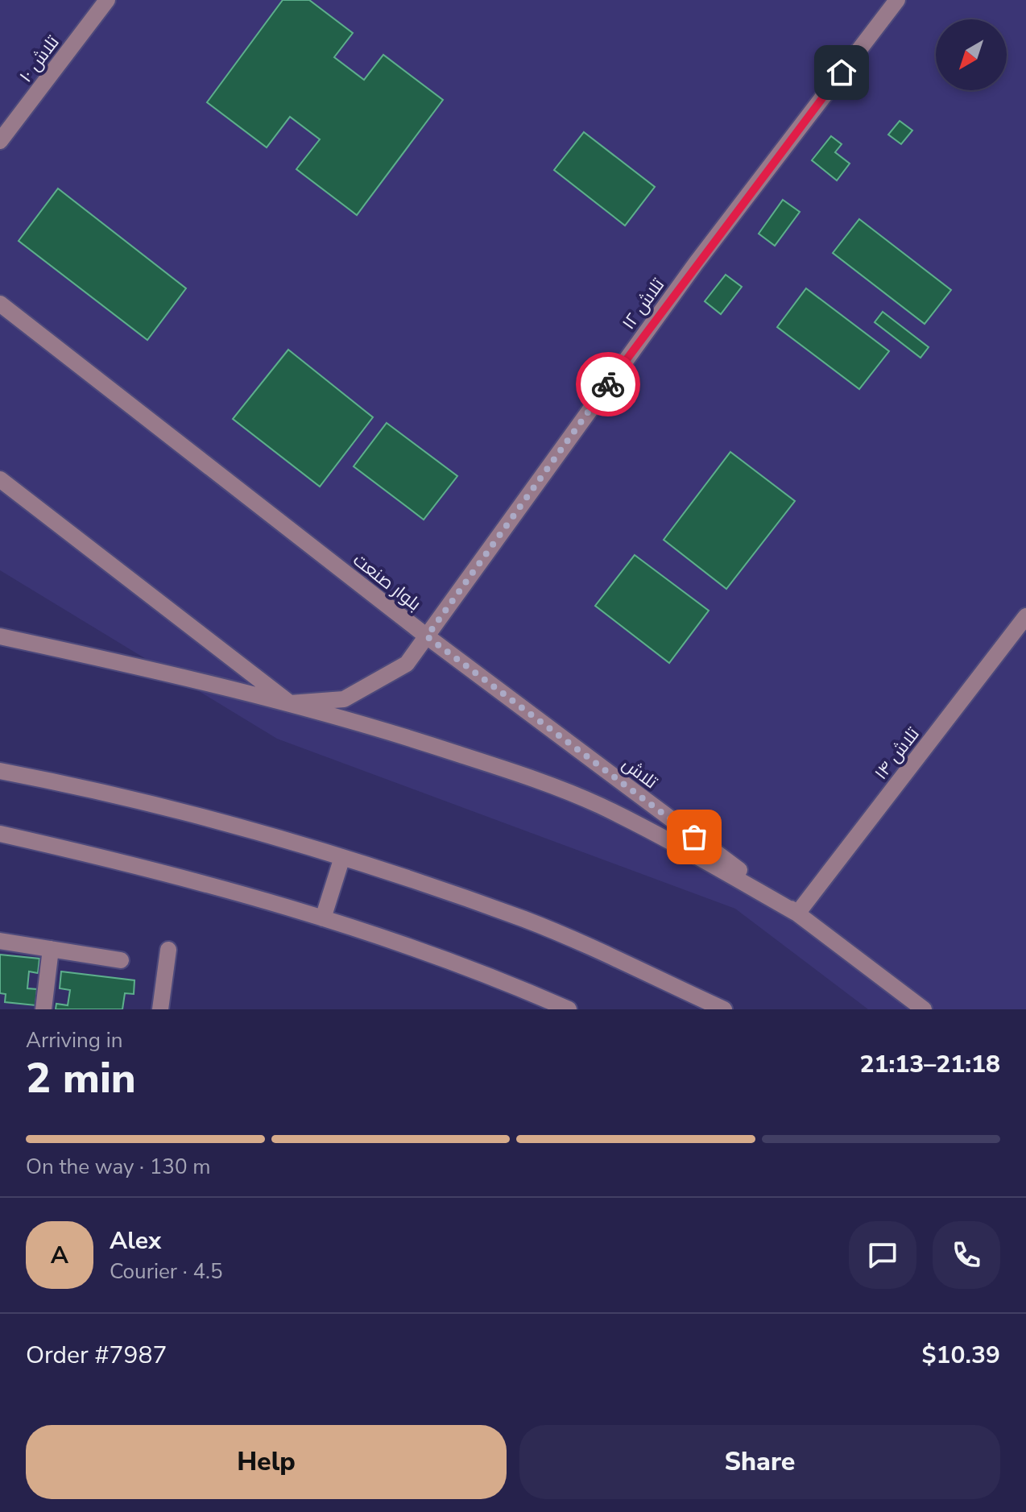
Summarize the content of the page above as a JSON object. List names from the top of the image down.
{
  "streets": {
    "street": [
      "تلاش ۱۰",
      "تلاش ۱۲",
      "بلوار صنعت",
      "تلاش ۱۴",
      "تلاش"
    ]
  },
  "crossings": [
    ["تلاش ۱۲", "بلوار صنعت"],
    ["تلاش ۱۲", "تلاش"],
    ["بلوار صنعت", "تلاش"],
    ["تلاش ۱۴", "تلاش"]
  ],
  "north": "bottom left",
  "page": {
    "heading": ["2 min", "Arriving in", "21:13–21:18"],
    "panel": [
      "Alex",
      "Courier · 4.5",
      "Order #7987",
      "$10.39"
    ],
    "bar": "On the way · 130 m",
    "round": "A",
    "buttons": ["Help", "Share"]
  }
}
